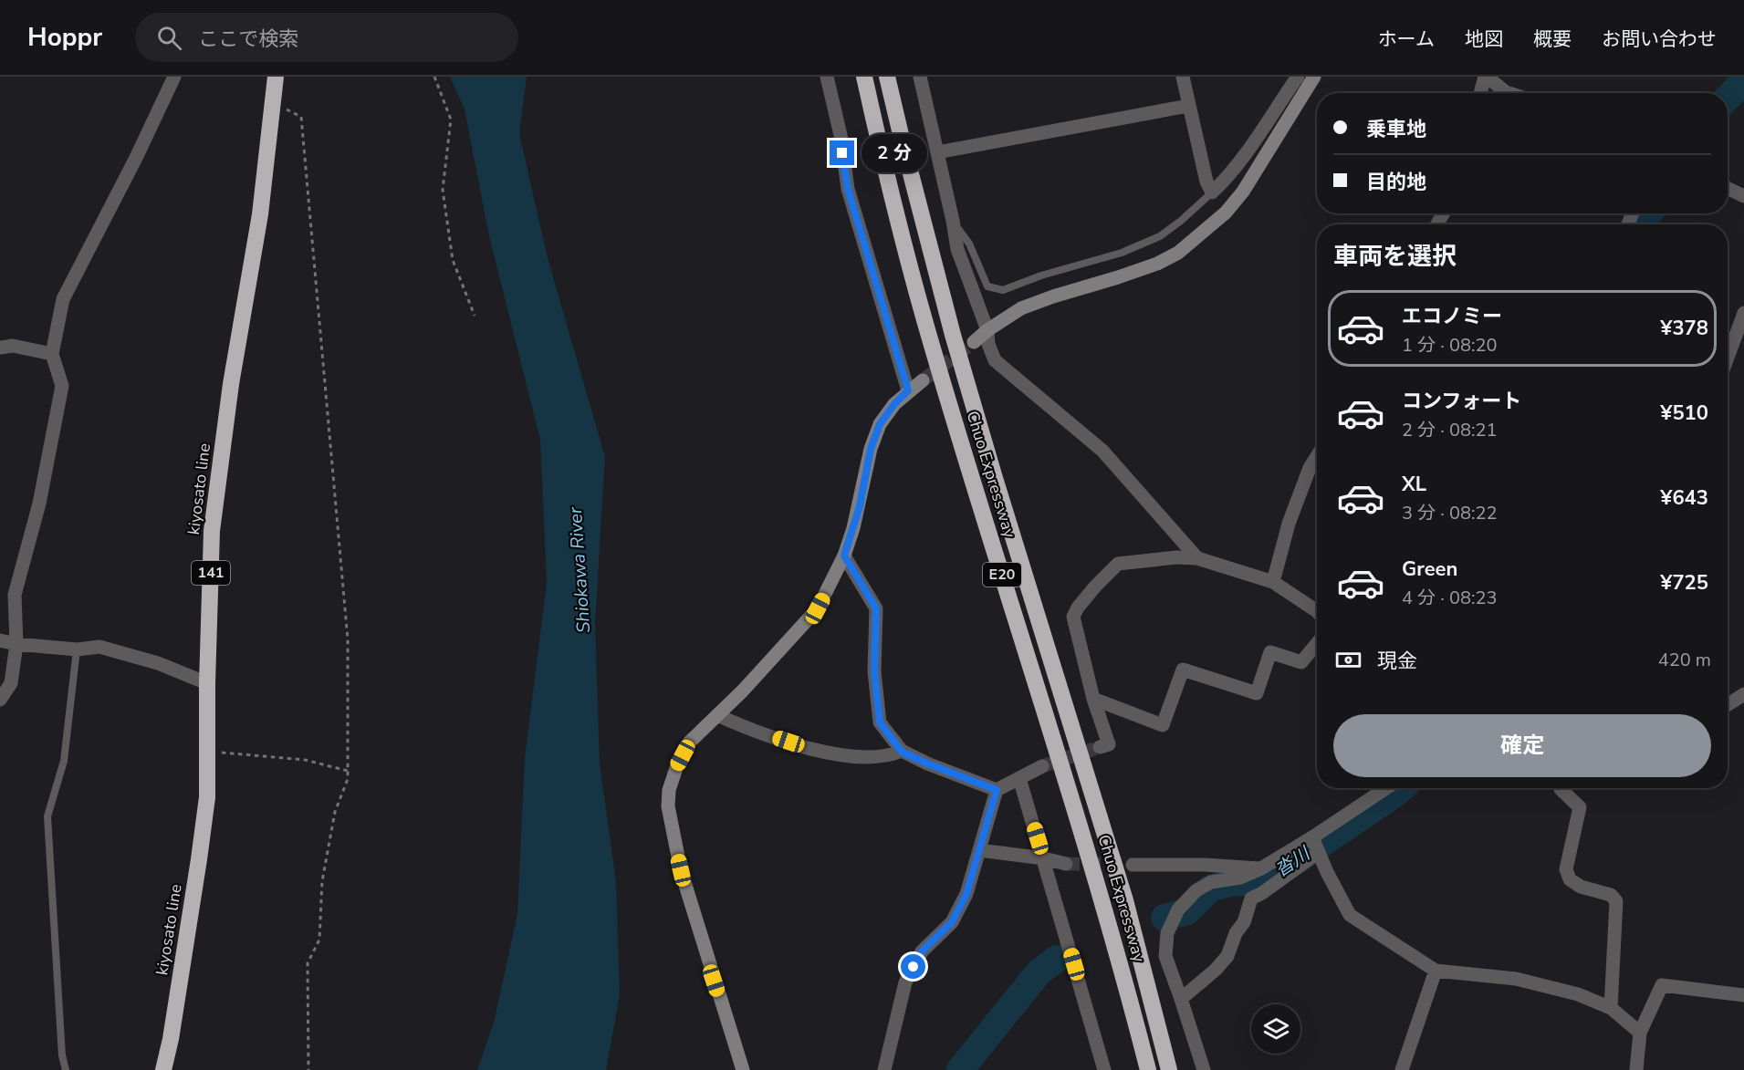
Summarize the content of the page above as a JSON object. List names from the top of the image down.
{
  "streets": {
    "highway": [
      "Chuo Expressway",
      "kiyosato line",
      "141",
      "E20"
    ]
  },
  "water": ["Shiokawa River", "沓川"],
  "page": {
    "header": "Hoppr",
    "search": "ここで検索",
    "nav": [
      "ホーム",
      "地図",
      "概要",
      "お問い合わせ"
    ],
    "banner": ["乗車地", "目的地"],
    "bubble": "2 分",
    "heading": "車両を選択",
    "list": [
      {
        "name": "エコノミー",
        "note": "1 分 · 08:20",
        "value": "¥378"
      },
      {
        "name": "コンフォート",
        "note": "2 分 · 08:21",
        "value": "¥510"
      },
      {
        "name": "XL",
        "note": "3 分 · 08:22",
        "value": "¥643"
      },
      {
        "name": "Green",
        "note": "4 分 · 08:23",
        "value": "¥725"
      }
    ],
    "pay": ["現金", "420 m"],
    "buttons": "確定"
  }
}
